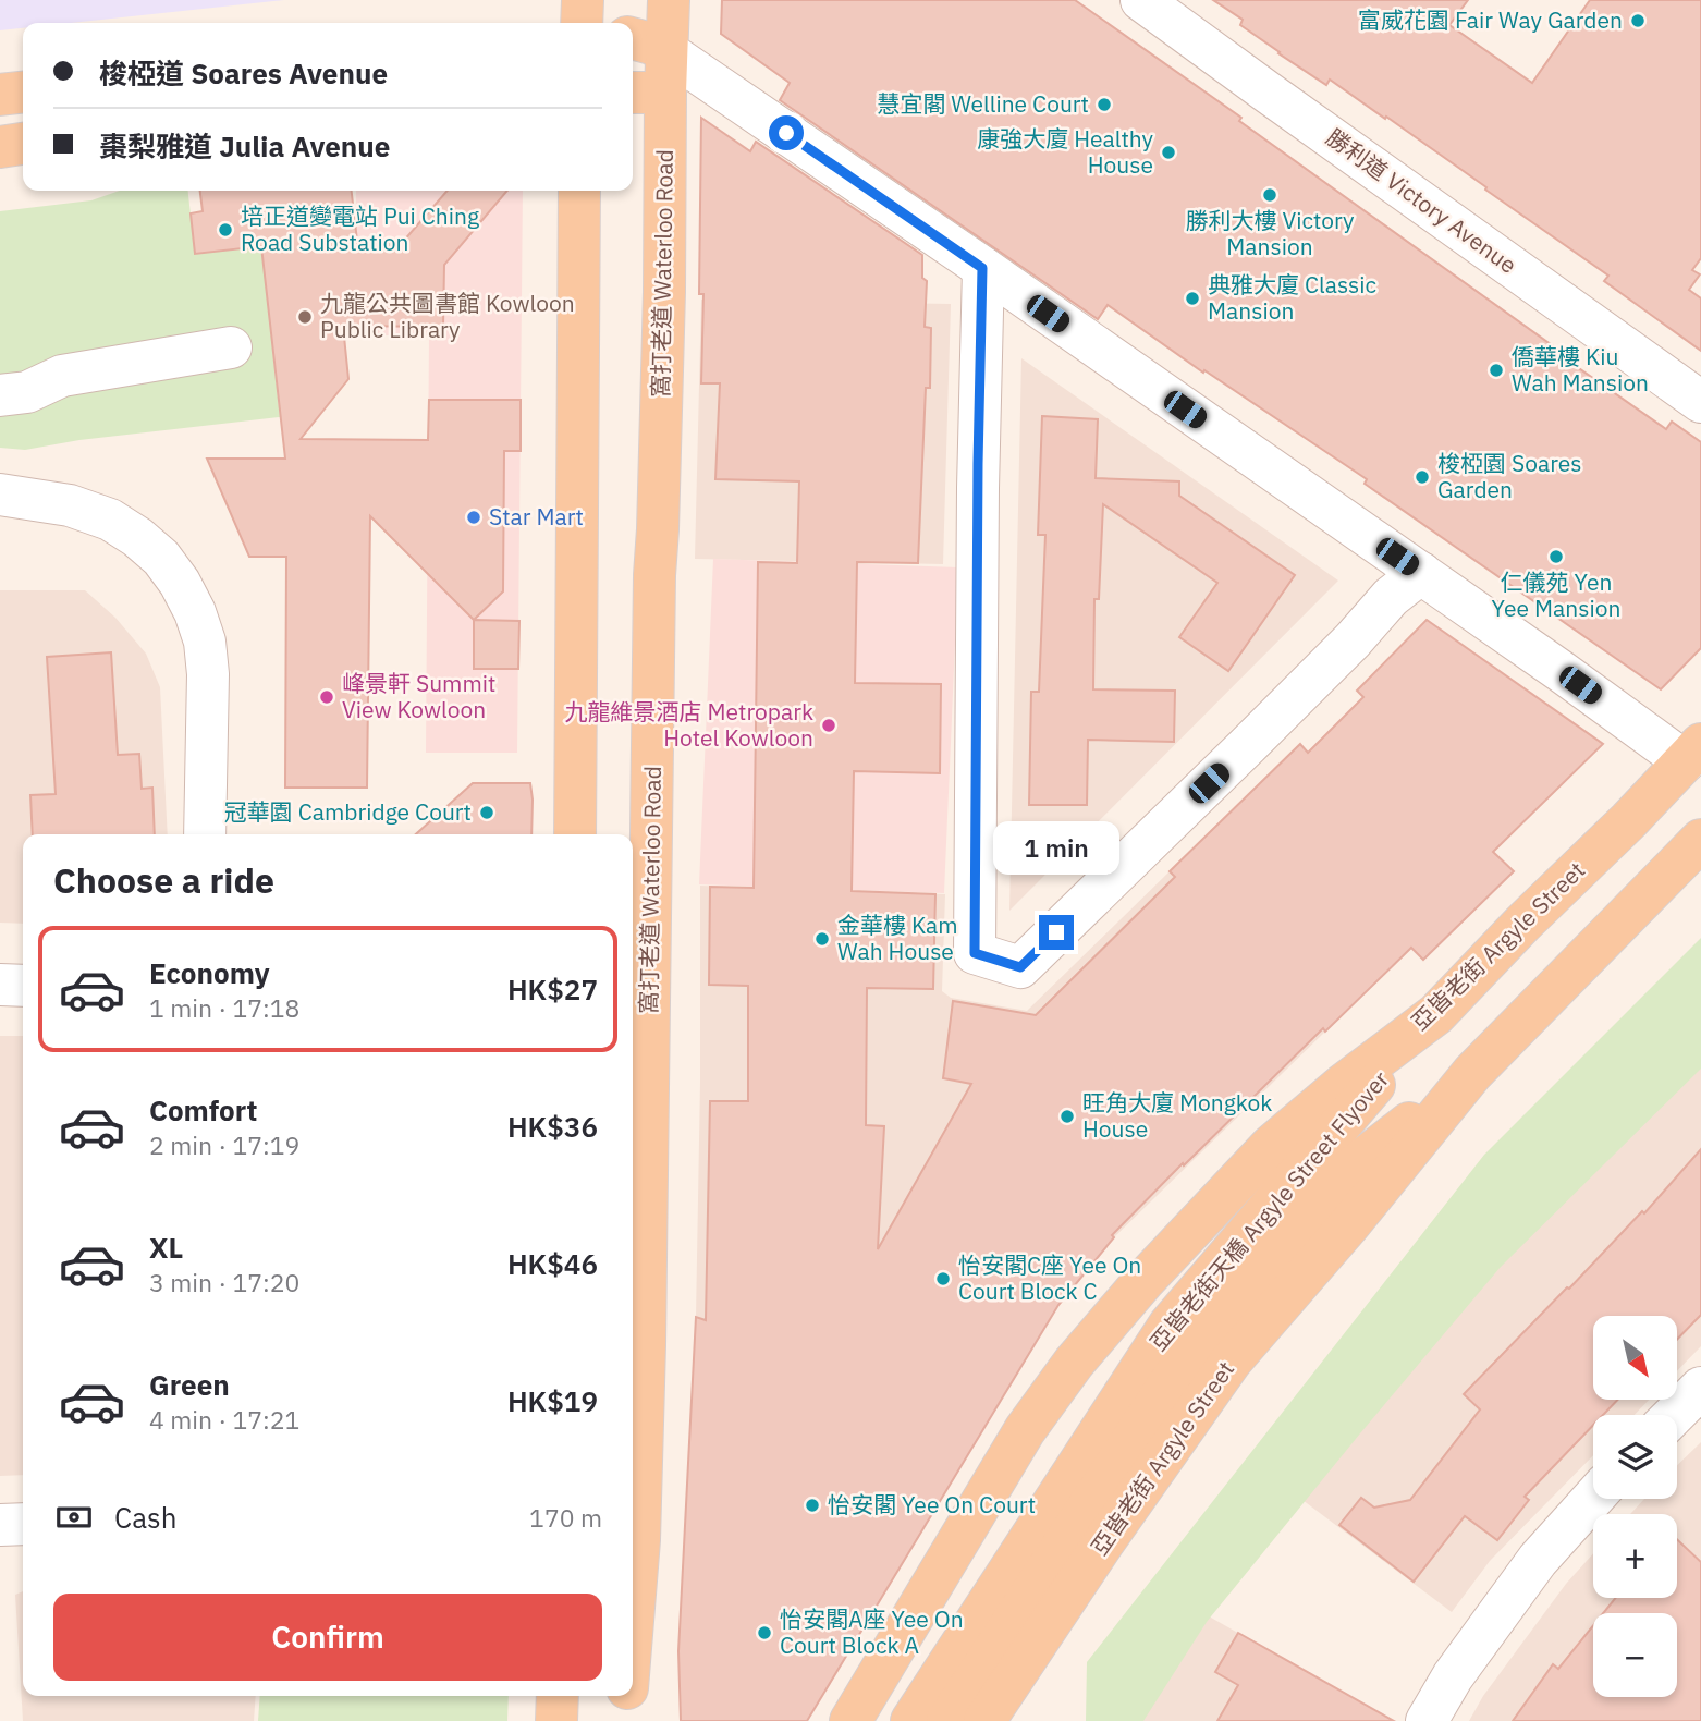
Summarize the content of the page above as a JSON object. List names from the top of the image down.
{
  "streets": {
    "main road": ["窩打老道 Waterloo Road", "亞皆老街 Argyle Street", "亞皆老街天橋 Argyle Street Flyover"],
    "street": ["勝利道 Victory Avenue"]
  },
  "crossings": [
    ["亞皆老街 Argyle Street", "亞皆老街天橋 Argyle Street Flyover"]
  ],
  "places": [
    "富威花園 Fair Way Garden",
    "慧宜閣 Welline Court",
    "康強大廈 Healthy House",
    "勝利大樓 Victory Mansion",
    "培正道變電站 Pui Ching Road Substation",
    "典雅大廈 Classic Mansion",
    "九龍公共圖書館 Kowloon Public Library",
    "僑華樓 Kiu Wah Mansion",
    "梭椏園 Soares Garden",
    "Star Mart",
    "仁儀苑 Yen Yee Mansion",
    "峰景軒 Summit View Kowloon",
    "九龍維景酒店 Metropark Hotel Kowloon",
    "冠華園 Cambridge Court",
    "金華樓 Kam Wah House",
    "旺角大廈 Mongkok House",
    "怡安閣C座 Yee On Court Block C",
    "怡安閣 Yee On Court",
    "怡安閣A座 Yee On Court Block A"
  ],
  "north": "bottom right",
  "page": {
    "banner": ["梭椏道 Soares Avenue", "棗梨雅道 Julia Avenue"],
    "bubble": "1 min",
    "heading": "Choose a ride",
    "list": [
      {
        "name": "Economy",
        "note": "1 min · 17:18",
        "value": "HK$27"
      },
      {
        "name": "Comfort",
        "note": "2 min · 17:19",
        "value": "HK$36"
      },
      {
        "name": "XL",
        "note": "3 min · 17:20",
        "value": "HK$46"
      },
      {
        "name": "Green",
        "note": "4 min · 17:21",
        "value": "HK$19"
      }
    ],
    "map_buttons": ["+", "−"],
    "pay": ["Cash", "170 m"],
    "buttons": "Confirm"
  }
}
